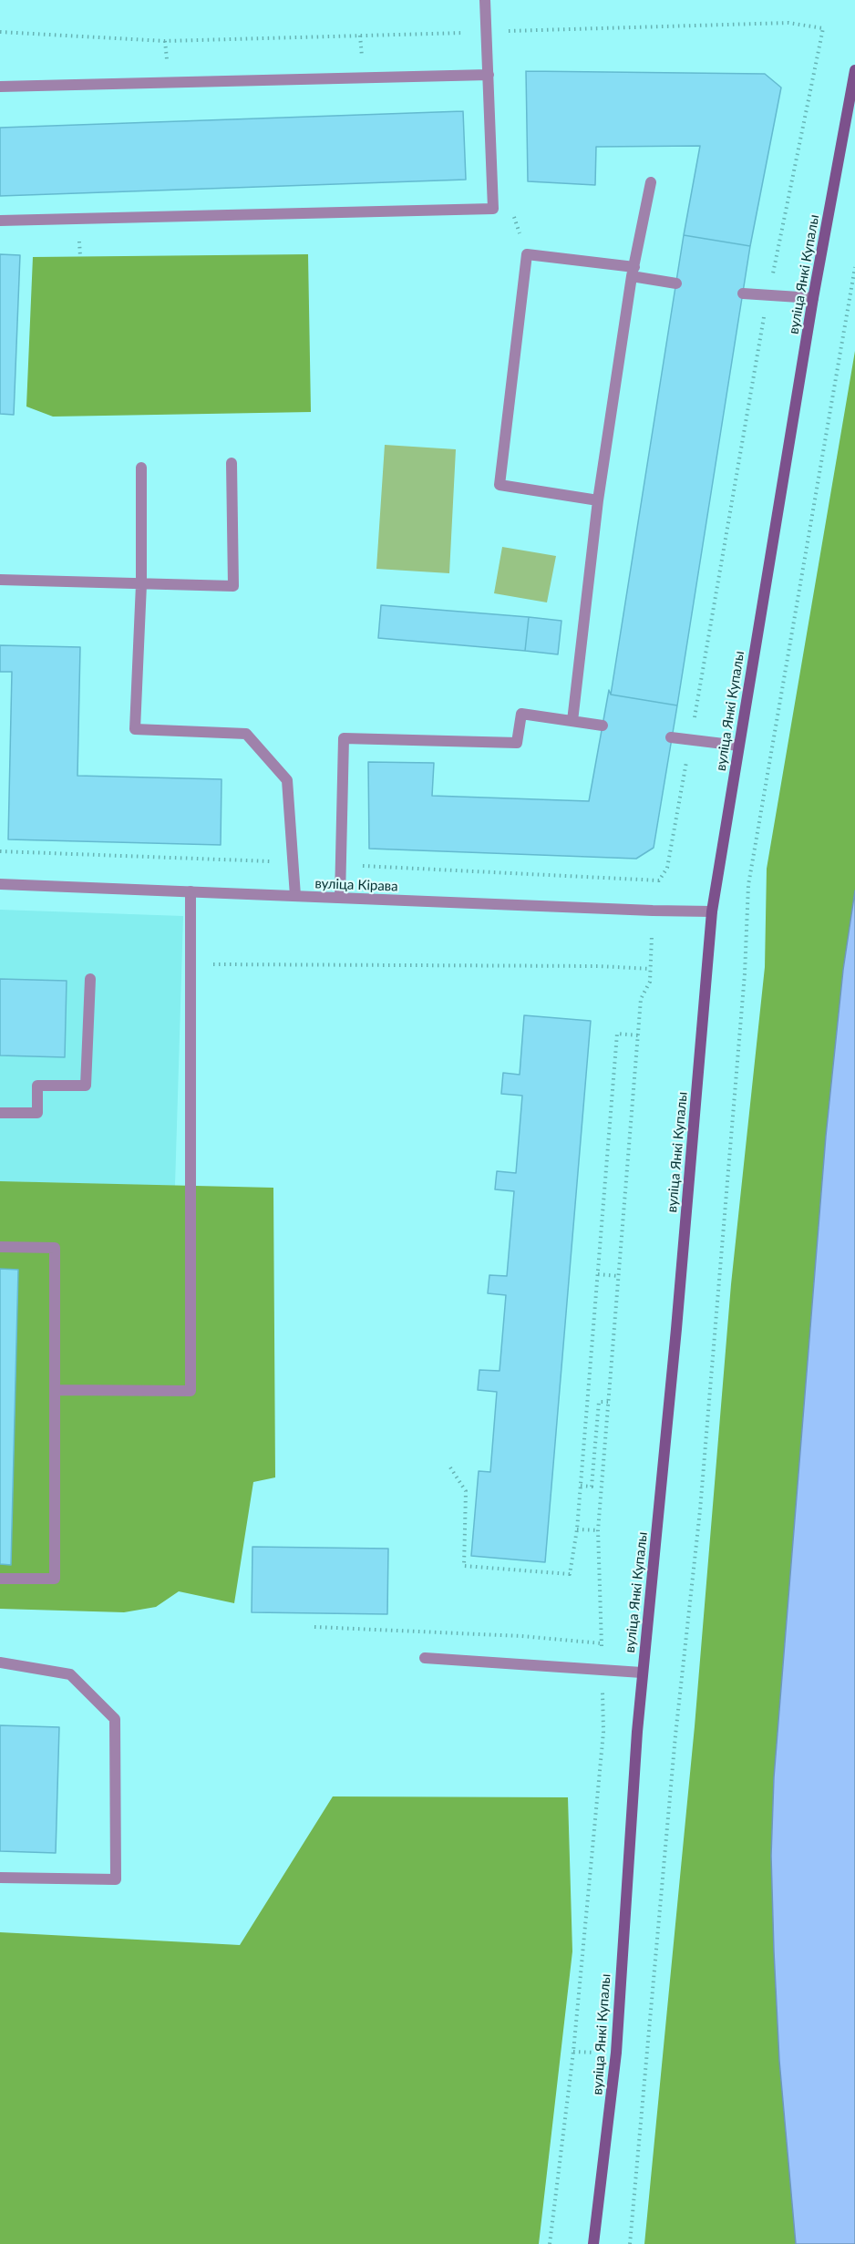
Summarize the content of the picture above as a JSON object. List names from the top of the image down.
{
  "streets": {
    "main road": ["вуліца Янкі Купалы"],
    "street": ["вуліца Кірава"]
  },
  "crossings": [
    ["вуліца Янкі Купалы", "вуліца Кірава"]
  ]
}
